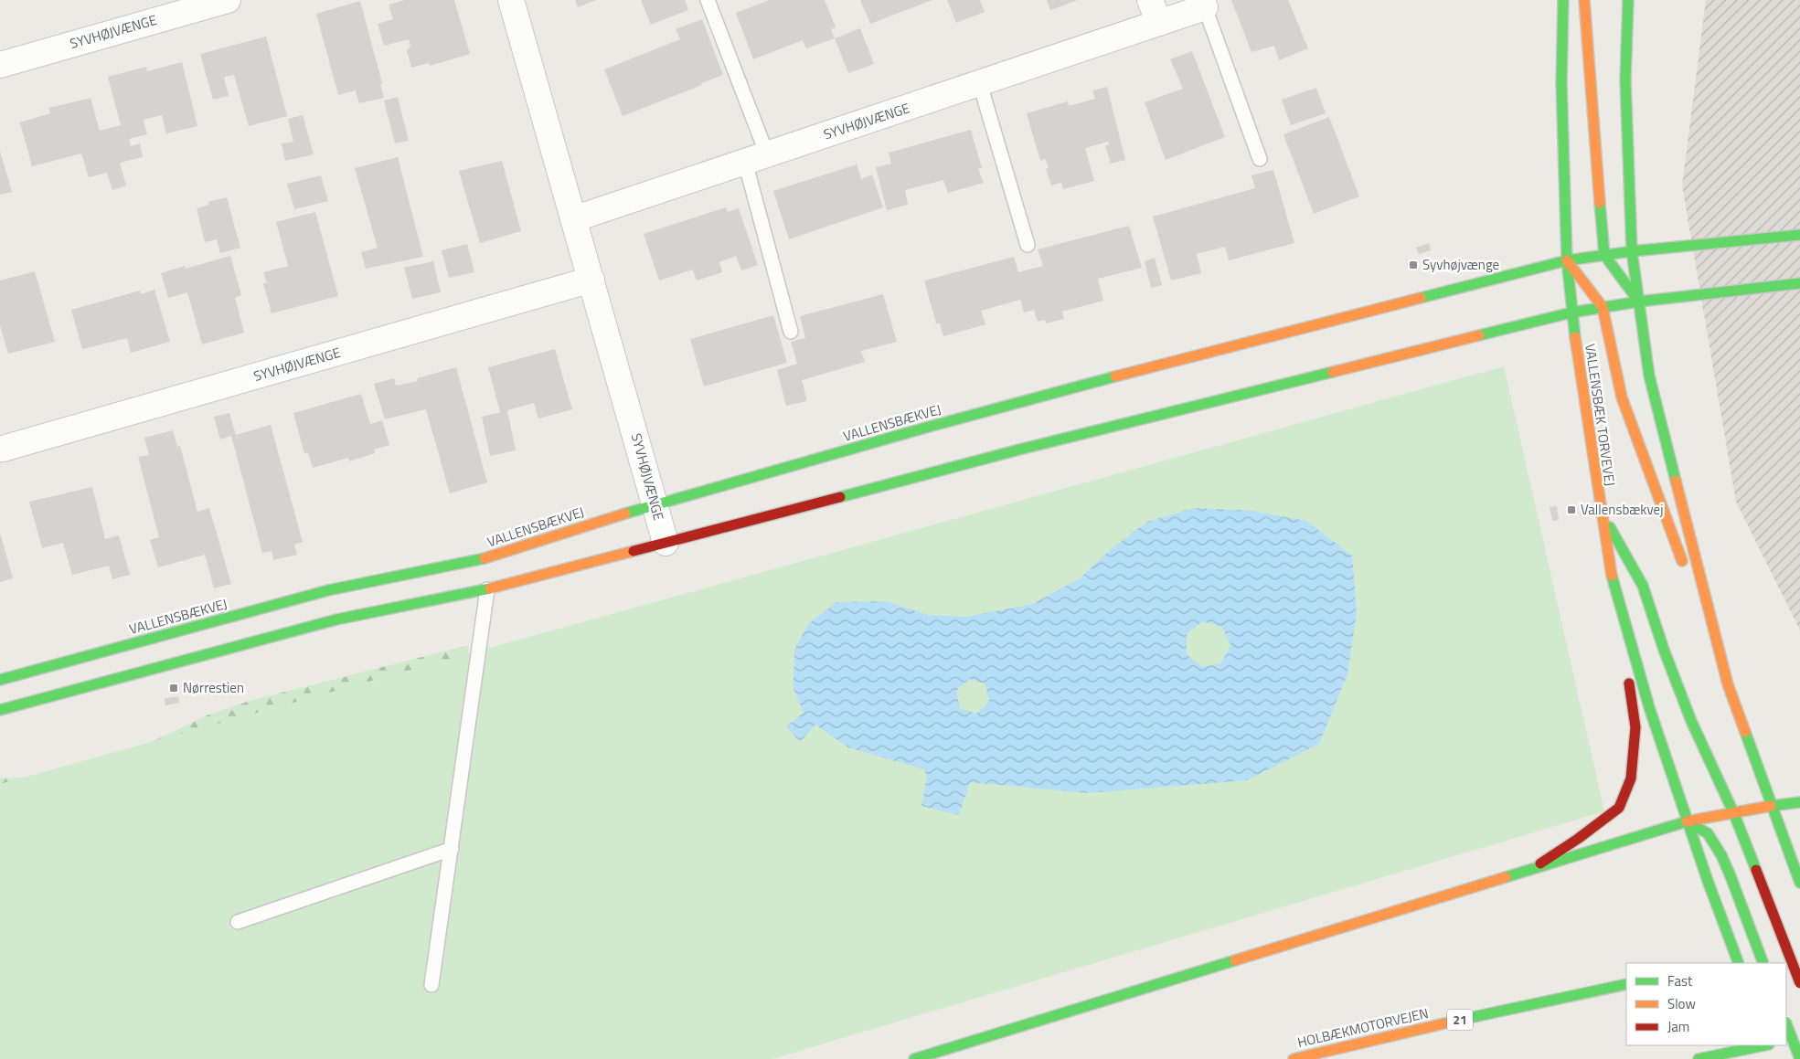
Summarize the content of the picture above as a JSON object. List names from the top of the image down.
{
  "streets": {
    "main road": [
      "VALLENSBÆK TORVEVEJ",
      "VALLENSBÆKVEJ",
      "21",
      "HOLBÆKMOTORVEJEN"
    ],
    "street": ["SYVHØJVÆNGE"]
  },
  "crossings": [
    ["SYVHØJVÆNGE", "VALLENSBÆKVEJ"],
    ["VALLENSBÆK TORVEVEJ", "VALLENSBÆKVEJ"]
  ],
  "places": {
    "transit": ["Syvhøjvænge", "Vallensbækvej", "Nørrestien"]
  },
  "legend": ["Fast", "Slow", "Jam"]
}
